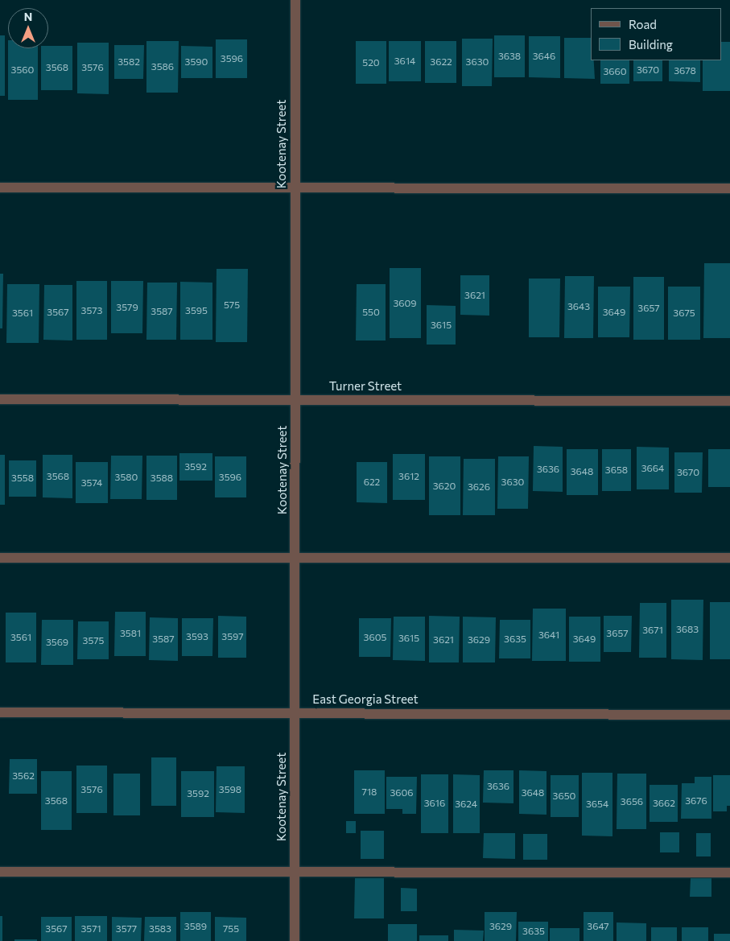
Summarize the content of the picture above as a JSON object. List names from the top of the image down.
{
  "streets": {
    "street": ["Kootenay Street", "Turner Street", "East Georgia Street"]
  },
  "crossings": [
    ["Kootenay Street", "Turner Street"],
    ["Kootenay Street", "East Georgia Street"]
  ],
  "house_numbers": [
    "3638",
    "3646",
    "3596",
    "3614",
    "3582",
    "3590",
    "3622",
    "3630",
    "520",
    "3586",
    "3568",
    "3576",
    "3560",
    "3670",
    "3678",
    "3660",
    "3621",
    "3609",
    "575",
    "3643",
    "3579",
    "3657",
    "3573",
    "3595",
    "3587",
    "3567",
    "550",
    "3649",
    "3561",
    "3675",
    "3615",
    "3592",
    "3664",
    "3636",
    "3658",
    "3648",
    "3670",
    "3568",
    "3612",
    "3580",
    "3596",
    "3558",
    "3588",
    "622",
    "3630",
    "3574",
    "3620",
    "3626",
    "3683",
    "3671",
    "3581",
    "3657",
    "3641",
    "3593",
    "3597",
    "3561",
    "3605",
    "3615",
    "3587",
    "3635",
    "3649",
    "3621",
    "3629",
    "3575",
    "3569",
    "3562",
    "3636",
    "3576",
    "3598",
    "718",
    "3606",
    "3648",
    "3592",
    "3650",
    "3568",
    "3676",
    "3656",
    "3616",
    "3662",
    "3624",
    "3654",
    "3589",
    "3629",
    "3647",
    "3567",
    "3571",
    "3577",
    "3583",
    "755",
    "3635"
  ],
  "legend": ["Road", "Building"],
  "north": "top"
}
